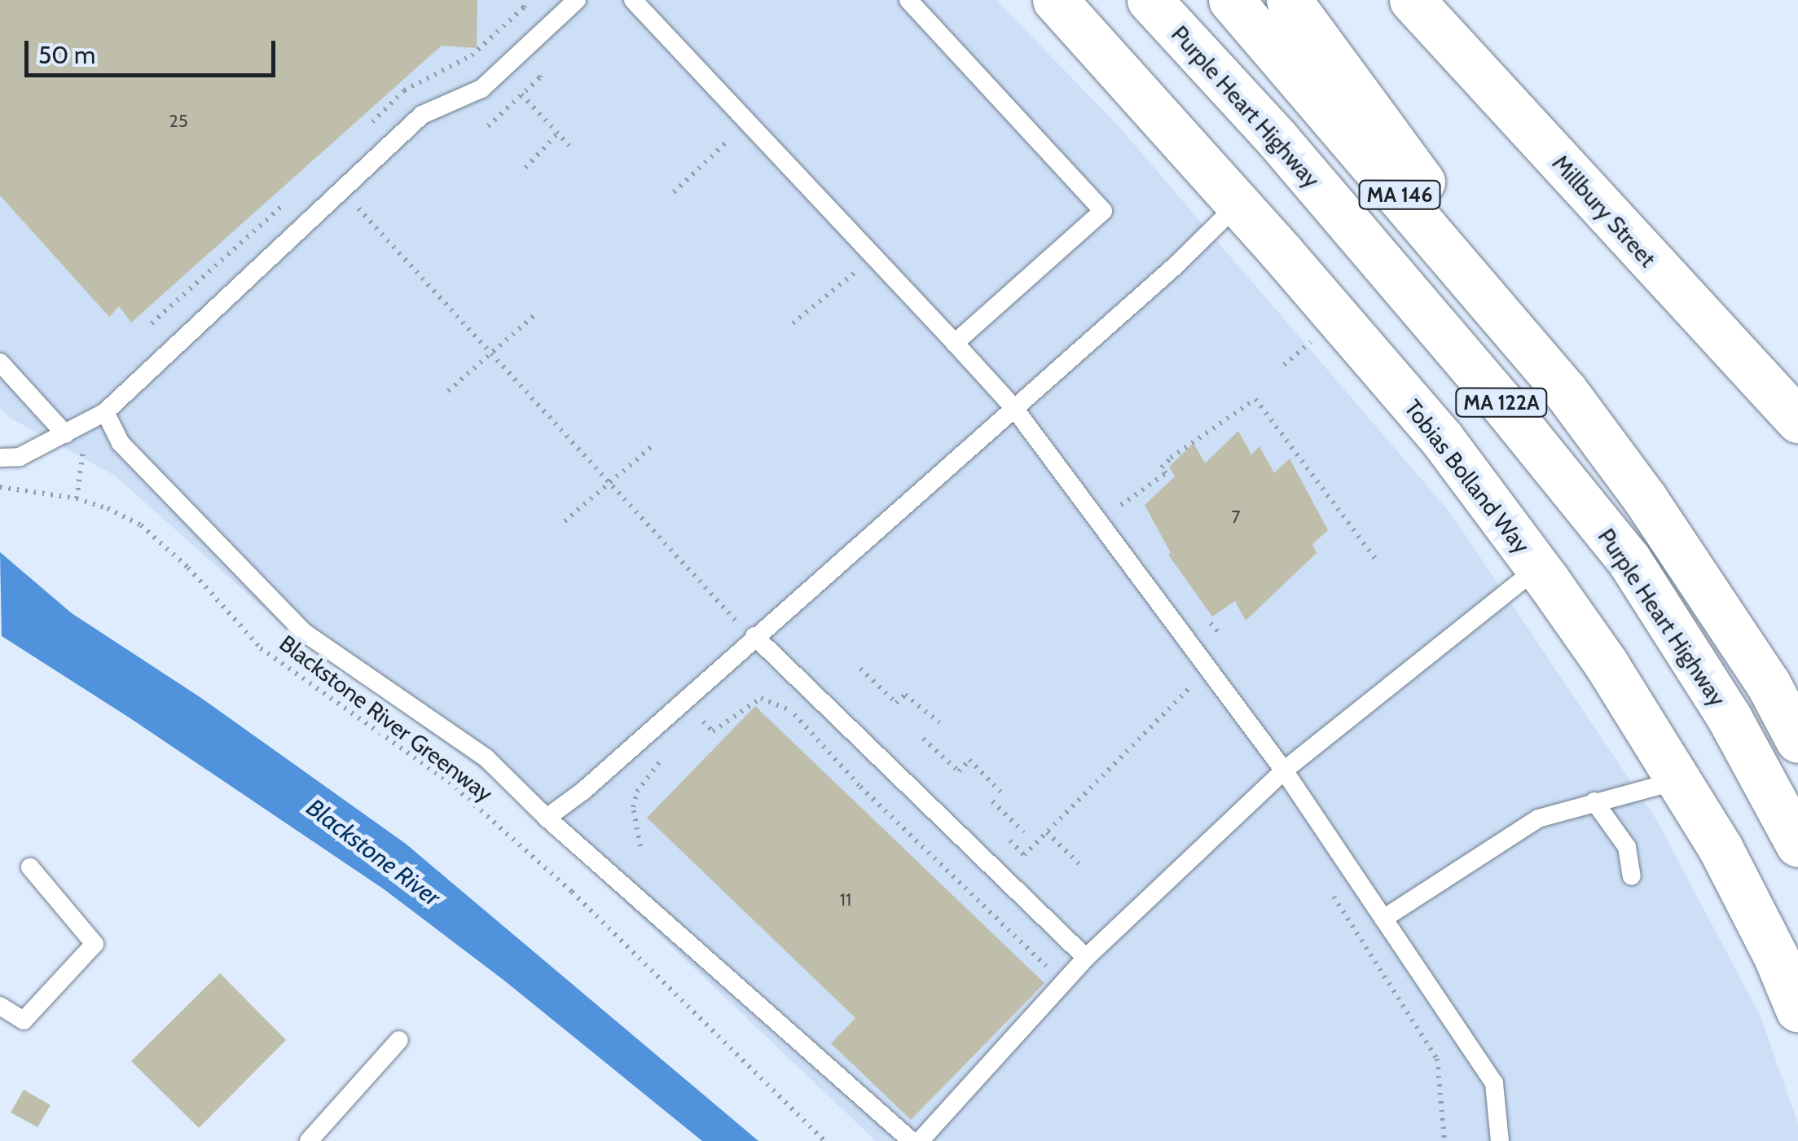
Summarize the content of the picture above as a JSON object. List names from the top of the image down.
{
  "streets": {
    "main road": [
      "Purple Heart Highway",
      "MA 146",
      "Millbury Street",
      "MA 122A",
      "Tobias Bolland Way"
    ],
    "path": ["Blackstone River Greenway"]
  },
  "crossings": [
    ["MA 146", "MA 122A"]
  ],
  "water": ["Blackstone River"],
  "house_numbers": ["25", "7", "11"],
  "scale_bar": "50 m"
}
